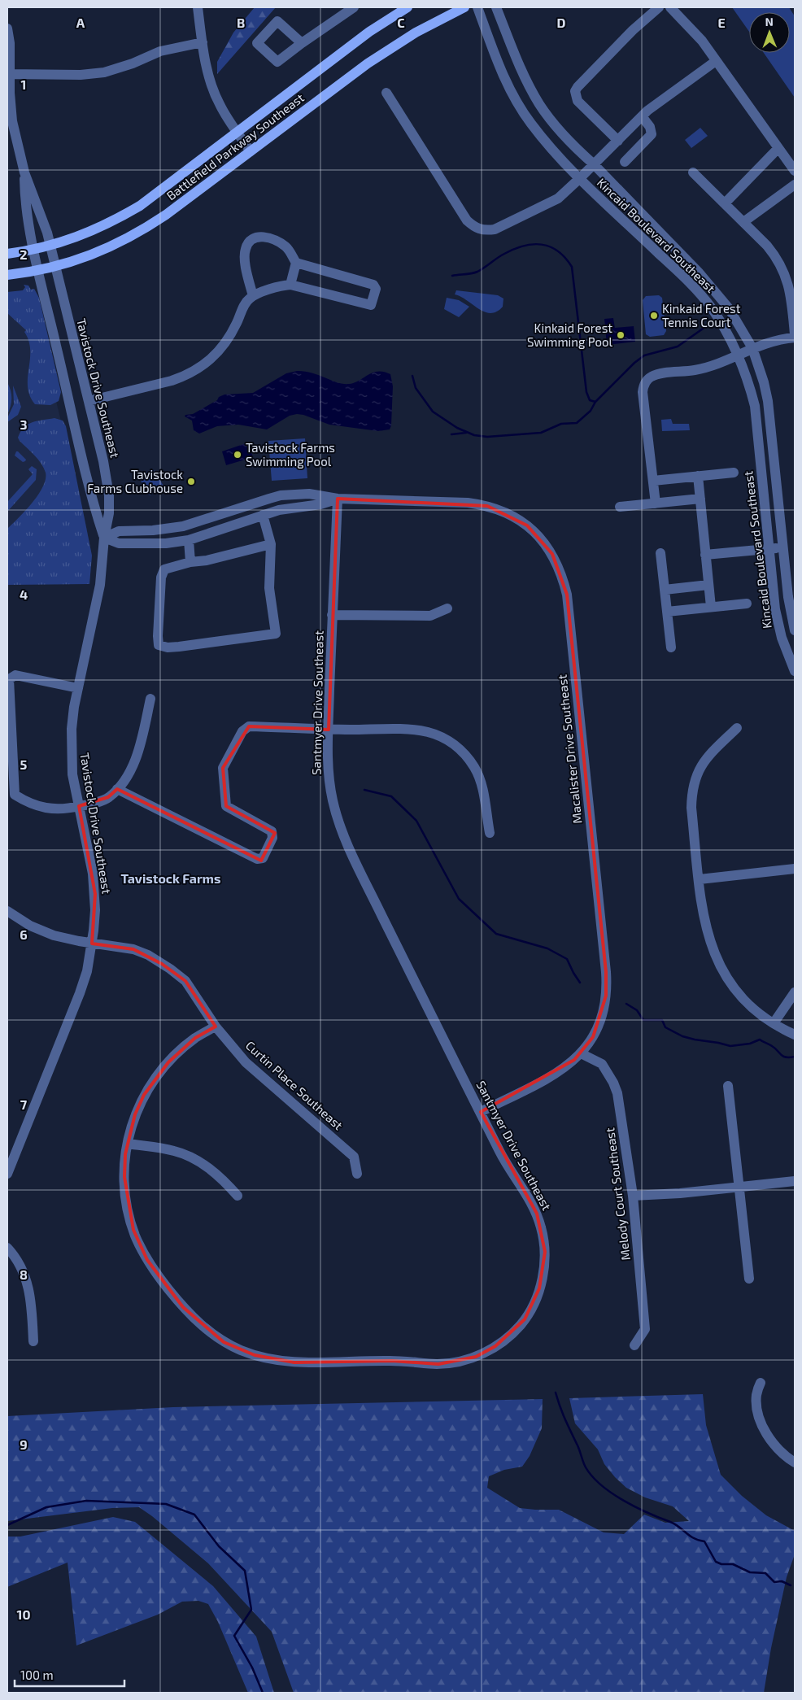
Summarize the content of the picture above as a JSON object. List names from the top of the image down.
{
  "streets": {
    "main road": ["Battlefield Parkway Southeast"],
    "street": [
      "Kincaid Boulevard Southeast",
      "Tavistock Drive Southeast",
      "Santmyer Drive Southeast",
      "Macalister Drive Southeast",
      "Curtin Place Southeast",
      "Melody Court Southeast"
    ]
  },
  "crossings": [
    ["Battlefield Parkway Southeast", "Tavistock Drive Southeast"],
    ["Tavistock Drive Southeast", "Macalister Drive Southeast"],
    ["Tavistock Drive Southeast", "Curtin Place Southeast"],
    ["Santmyer Drive Southeast", "Macalister Drive Southeast"],
    ["Santmyer Drive Southeast", "Curtin Place Southeast"],
    ["Macalister Drive Southeast", "Melody Court Southeast"]
  ],
  "districts": ["Tavistock Farms"],
  "places": [
    "Kinkaid Forest Tennis Court",
    "Kinkaid Forest Swimming Pool",
    "Tavistock Farms Swimming Pool",
    "Tavistock Farms Clubhouse"
  ],
  "scale_bar": "100 m",
  "north": "top",
  "grid": {
    "columns": [
      "A",
      "B",
      "C",
      "D",
      "E"
    ],
    "rows": [
      "1",
      "2",
      "3",
      "4",
      "5",
      "6",
      "7",
      "8",
      "9",
      "10"
    ]
  }
}
